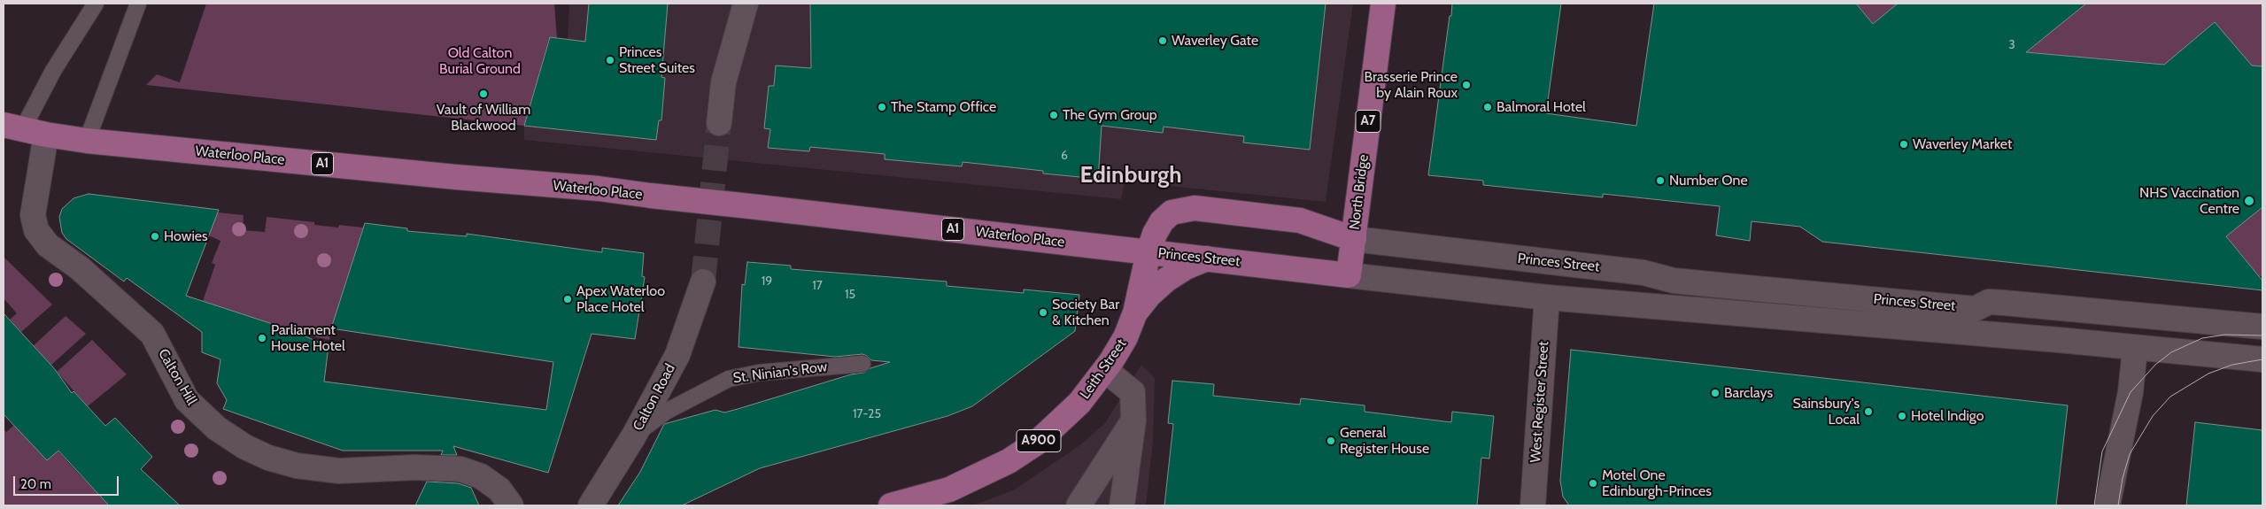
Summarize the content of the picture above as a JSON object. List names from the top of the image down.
{
  "streets": {
    "main road": [
      "A7",
      "Waterloo Place",
      "A1",
      "North Bridge",
      "Princes Street",
      "Leith Street",
      "A900"
    ],
    "street": ["Calton Hill", "Calton Road", "West Register Street"],
    "lane": ["St. Ninian's Row"]
  },
  "crossings": [
    ["Waterloo Place", "A1"],
    ["Waterloo Place", "Princes Street"],
    ["Waterloo Place", "Leith Street"],
    ["Waterloo Place", "Calton Hill"],
    ["A1", "Calton Hill"],
    ["North Bridge", "Princes Street"],
    ["Princes Street", "Leith Street"],
    ["Princes Street", "West Register Street"],
    ["Princes Street", "A900"],
    ["Leith Street", "A900"],
    ["St. Ninian's Row", "Calton Road"]
  ],
  "districts": ["Edinburgh"],
  "parks": ["Old Calton Burial Ground"],
  "places": [
    "Waverley Gate",
    "Princes Street Suites",
    "Brasserie Prince by Alain Roux",
    "Vault of William Blackwood",
    "The Stamp Office",
    "Balmoral Hotel",
    "The Gym Group",
    "Waverley Market",
    "Number One",
    "NHS Vaccination Centre",
    "Howies",
    "Apex Waterloo Place Hotel",
    "Society Bar & Kitchen",
    "Parliament House Hotel",
    "Barclays",
    "Sainsbury's Local",
    "Hotel Indigo",
    "General Register House",
    "Motel One Edinburgh-Princes"
  ],
  "house_numbers": [
    "3",
    "6",
    "19",
    "17",
    "15",
    "17-25"
  ],
  "scale_bar": "20 m"
}
